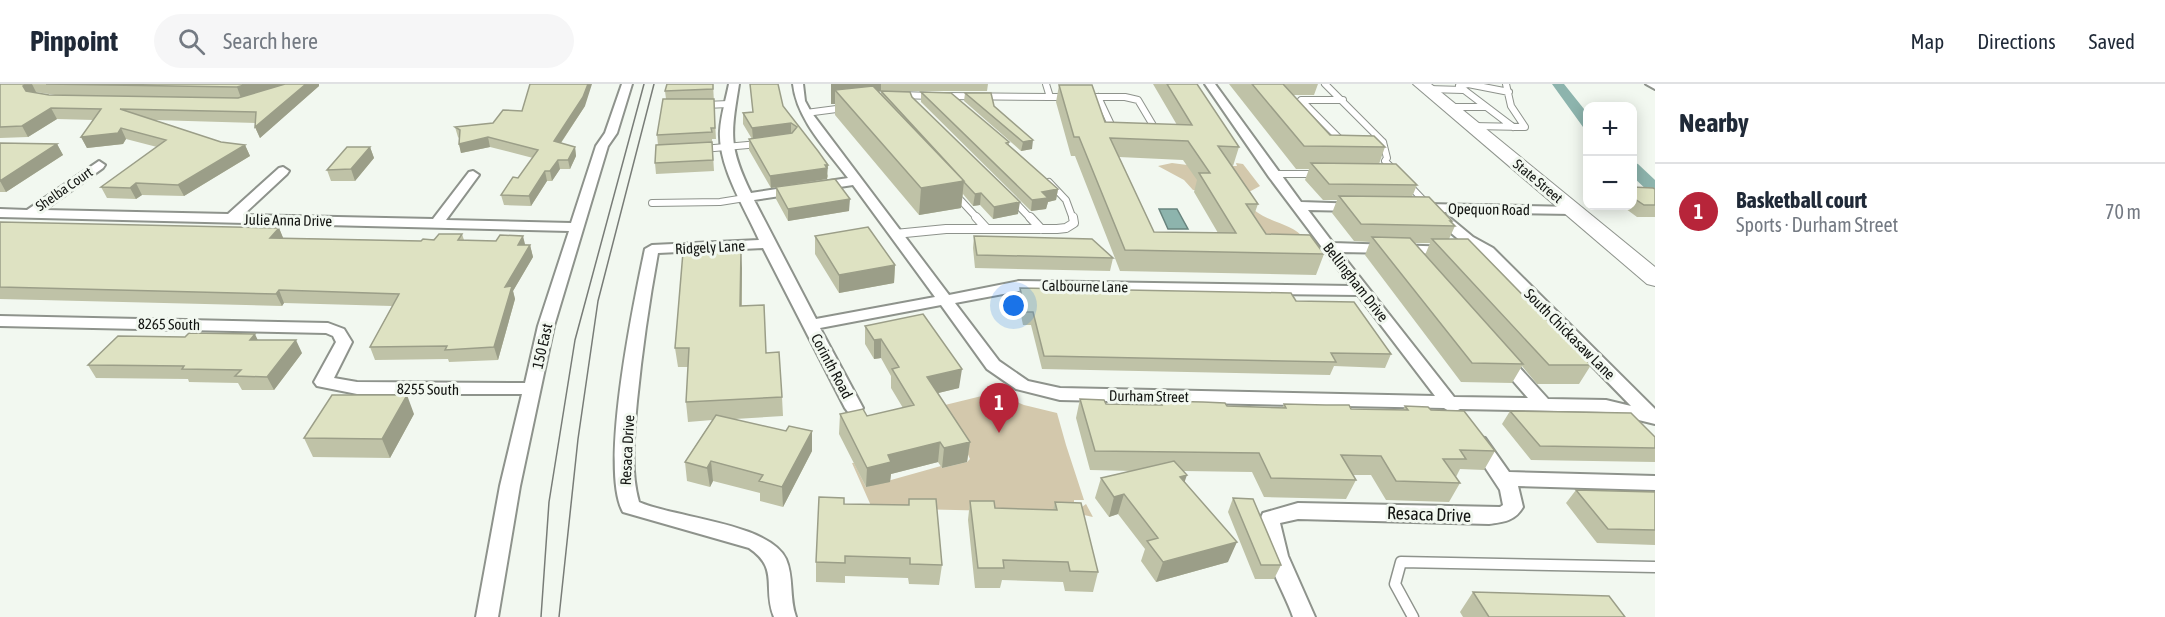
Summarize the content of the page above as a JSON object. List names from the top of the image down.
{
  "streets": {
    "main road": ["State Street"],
    "street": [
      "Shelba Court",
      "Opequon Road",
      "Julie Anna Drive",
      "Ridgely Lane",
      "Bellingham Drive",
      "Calbourne Lane",
      "8265 South",
      "South Chickasaw Lane",
      "150 East",
      "Corinth Road",
      "8255 South",
      "Durham Street",
      "Resaca Drive"
    ]
  },
  "crossings": [
    ["State Street", "Opequon Road"],
    ["Shelba Court", "Julie Anna Drive"],
    ["Opequon Road", "South Chickasaw Lane"],
    ["Julie Anna Drive", "150 East"],
    ["Ridgely Lane", "Corinth Road"],
    ["Ridgely Lane", "Resaca Drive"],
    ["Bellingham Drive", "Calbourne Lane"],
    ["Bellingham Drive", "Durham Street"],
    ["Bellingham Drive", "Resaca Drive"],
    ["Calbourne Lane", "Corinth Road"],
    ["Calbourne Lane", "Durham Street"],
    ["8265 South", "8255 South"],
    ["South Chickasaw Lane", "Durham Street"],
    ["150 East", "8255 South"]
  ],
  "page": {
    "header": "Pinpoint",
    "search": "Search here",
    "nav": ["Map", "Directions", "Saved"],
    "heading": "Nearby",
    "map_buttons": ["+", "−"],
    "list": [
      {
        "mark": "1",
        "name": "Basketball court",
        "note": "Sports · Durham Street",
        "value": "70 m"
      }
    ],
    "pins": "1"
  }
}
